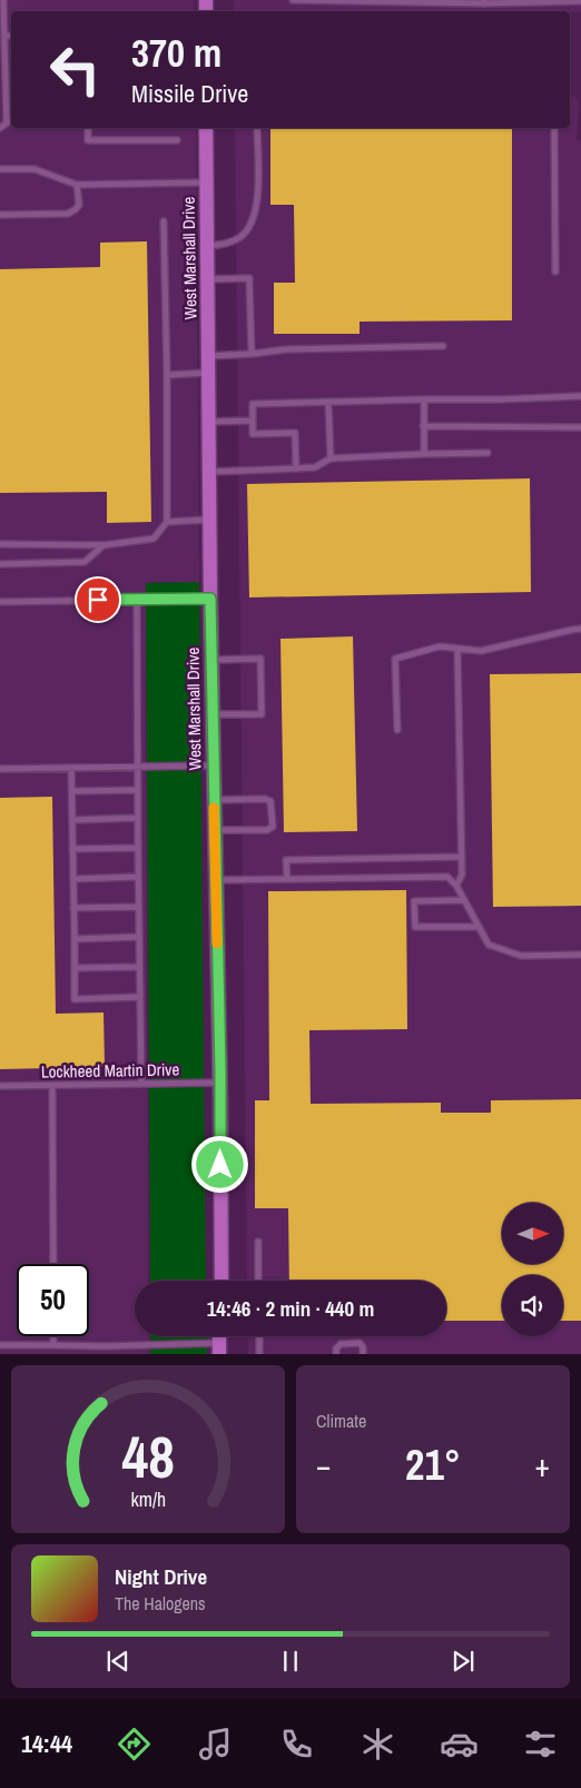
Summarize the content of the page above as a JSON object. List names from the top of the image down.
{
  "streets": {
    "main road": ["West Marshall Drive"],
    "lane": ["Lockheed Martin Drive"]
  },
  "crossings": [
    ["West Marshall Drive", "Lockheed Martin Drive"]
  ],
  "north": "right",
  "page": {
    "turn": ["370 m", "Missile Drive"],
    "limit": "50",
    "trip": "14:46 · 2 min · 440 m",
    "tile": "Climate",
    "heat": ["−", "21°", "+"],
    "song": ["Night Drive", "The Halogens"],
    "tabs": "14:44",
    "gauge": ["48", "km/h"]
  }
}
